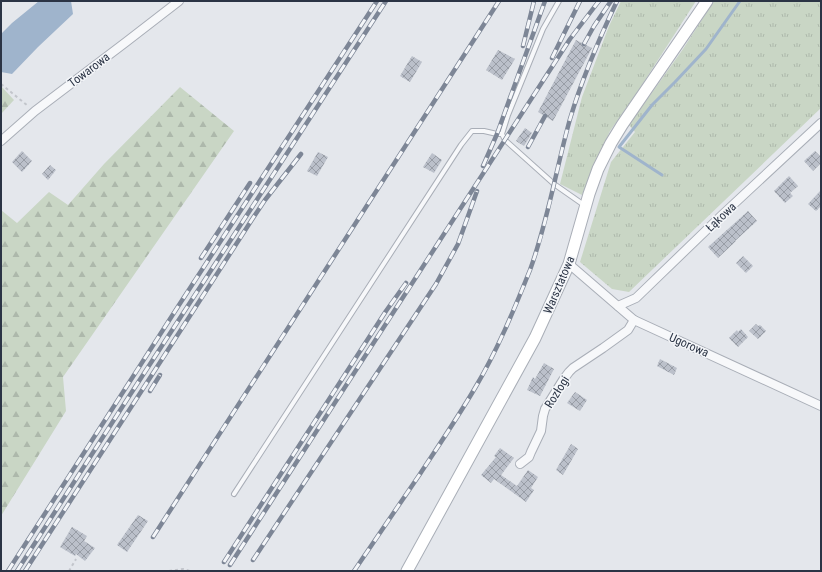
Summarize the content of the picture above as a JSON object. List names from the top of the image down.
{
  "streets": {
    "street": [
      "Towarowa",
      "Łąkowa",
      "Warsztatowa",
      "Ugorowa",
      "Rozłogi"
    ]
  },
  "crossings": [
    ["Łąkowa", "Ugorowa"],
    ["Warsztatowa", "Ugorowa"],
    ["Ugorowa", "Rozłogi"]
  ]
}
